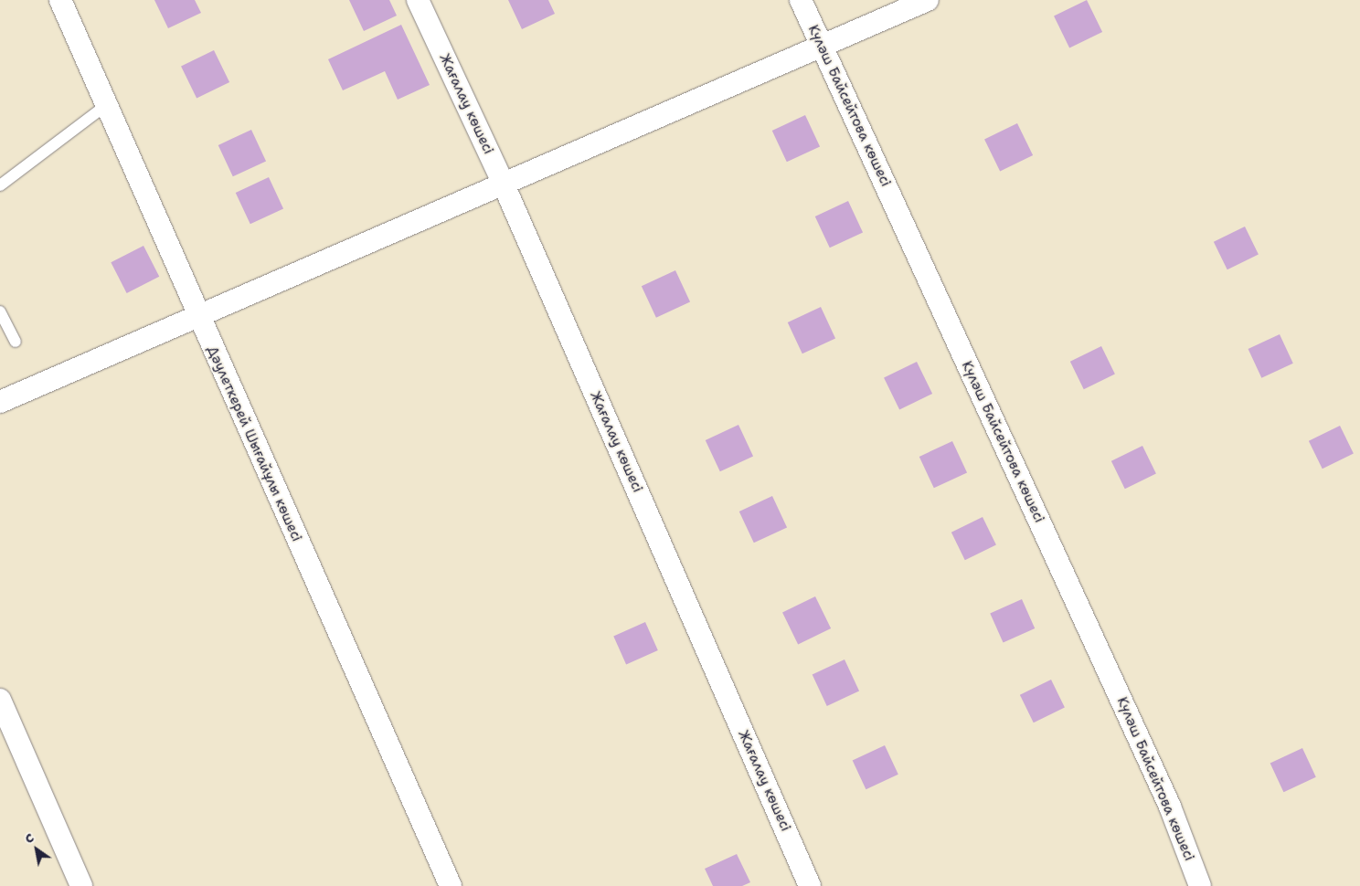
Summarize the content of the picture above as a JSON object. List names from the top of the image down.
{
  "streets": {
    "street": ["Жағалау көшесі", "Күләш Байсейтова көшесі", "Дәулеткерей Шығайұлы көшесі"]
  },
  "north": "top left"
}
